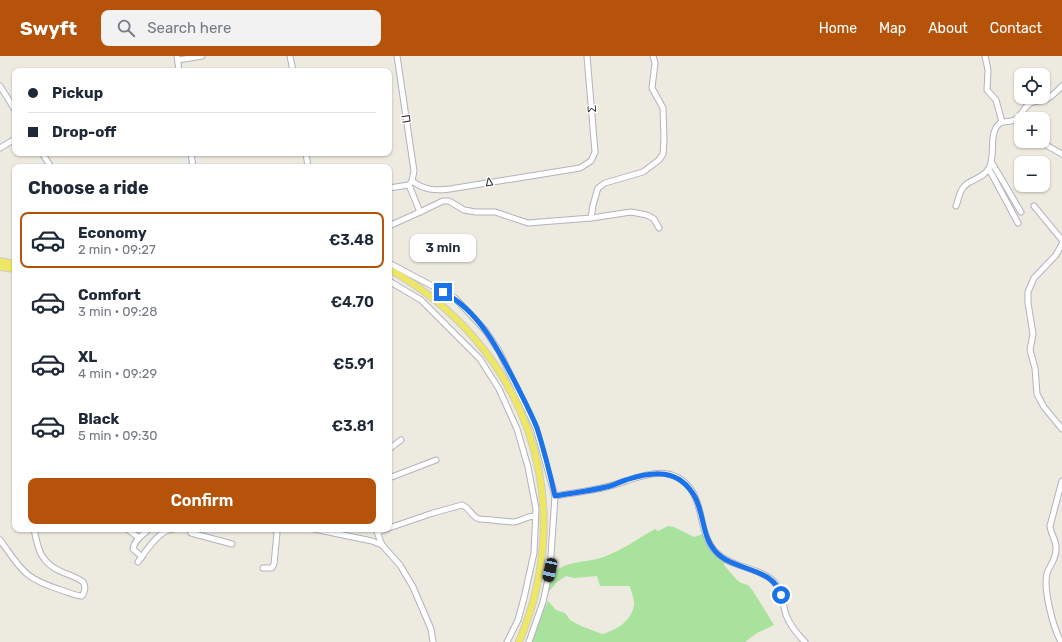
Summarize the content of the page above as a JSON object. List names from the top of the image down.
{
  "streets": {
    "street": ["Σ", "Π", "Δ"]
  },
  "crossings": [
    ["Σ", "Δ"],
    ["Π", "Δ"]
  ],
  "page": {
    "header": "Swyft",
    "search": "Search here",
    "nav": [
      "Home",
      "Map",
      "About",
      "Contact"
    ],
    "map_buttons": ["+", "−"],
    "banner": ["Pickup", "Drop-off"],
    "heading": "Choose a ride",
    "list": [
      {
        "name": "Economy",
        "note": "2 min · 09:27",
        "value": "€3.48"
      },
      {
        "name": "Comfort",
        "note": "3 min · 09:28",
        "value": "€4.70"
      },
      {
        "name": "XL",
        "note": "4 min · 09:29",
        "value": "€5.91"
      },
      {
        "name": "Black",
        "note": "5 min · 09:30",
        "value": "€3.81"
      }
    ],
    "bubble": "3 min",
    "buttons": "Confirm"
  }
}
